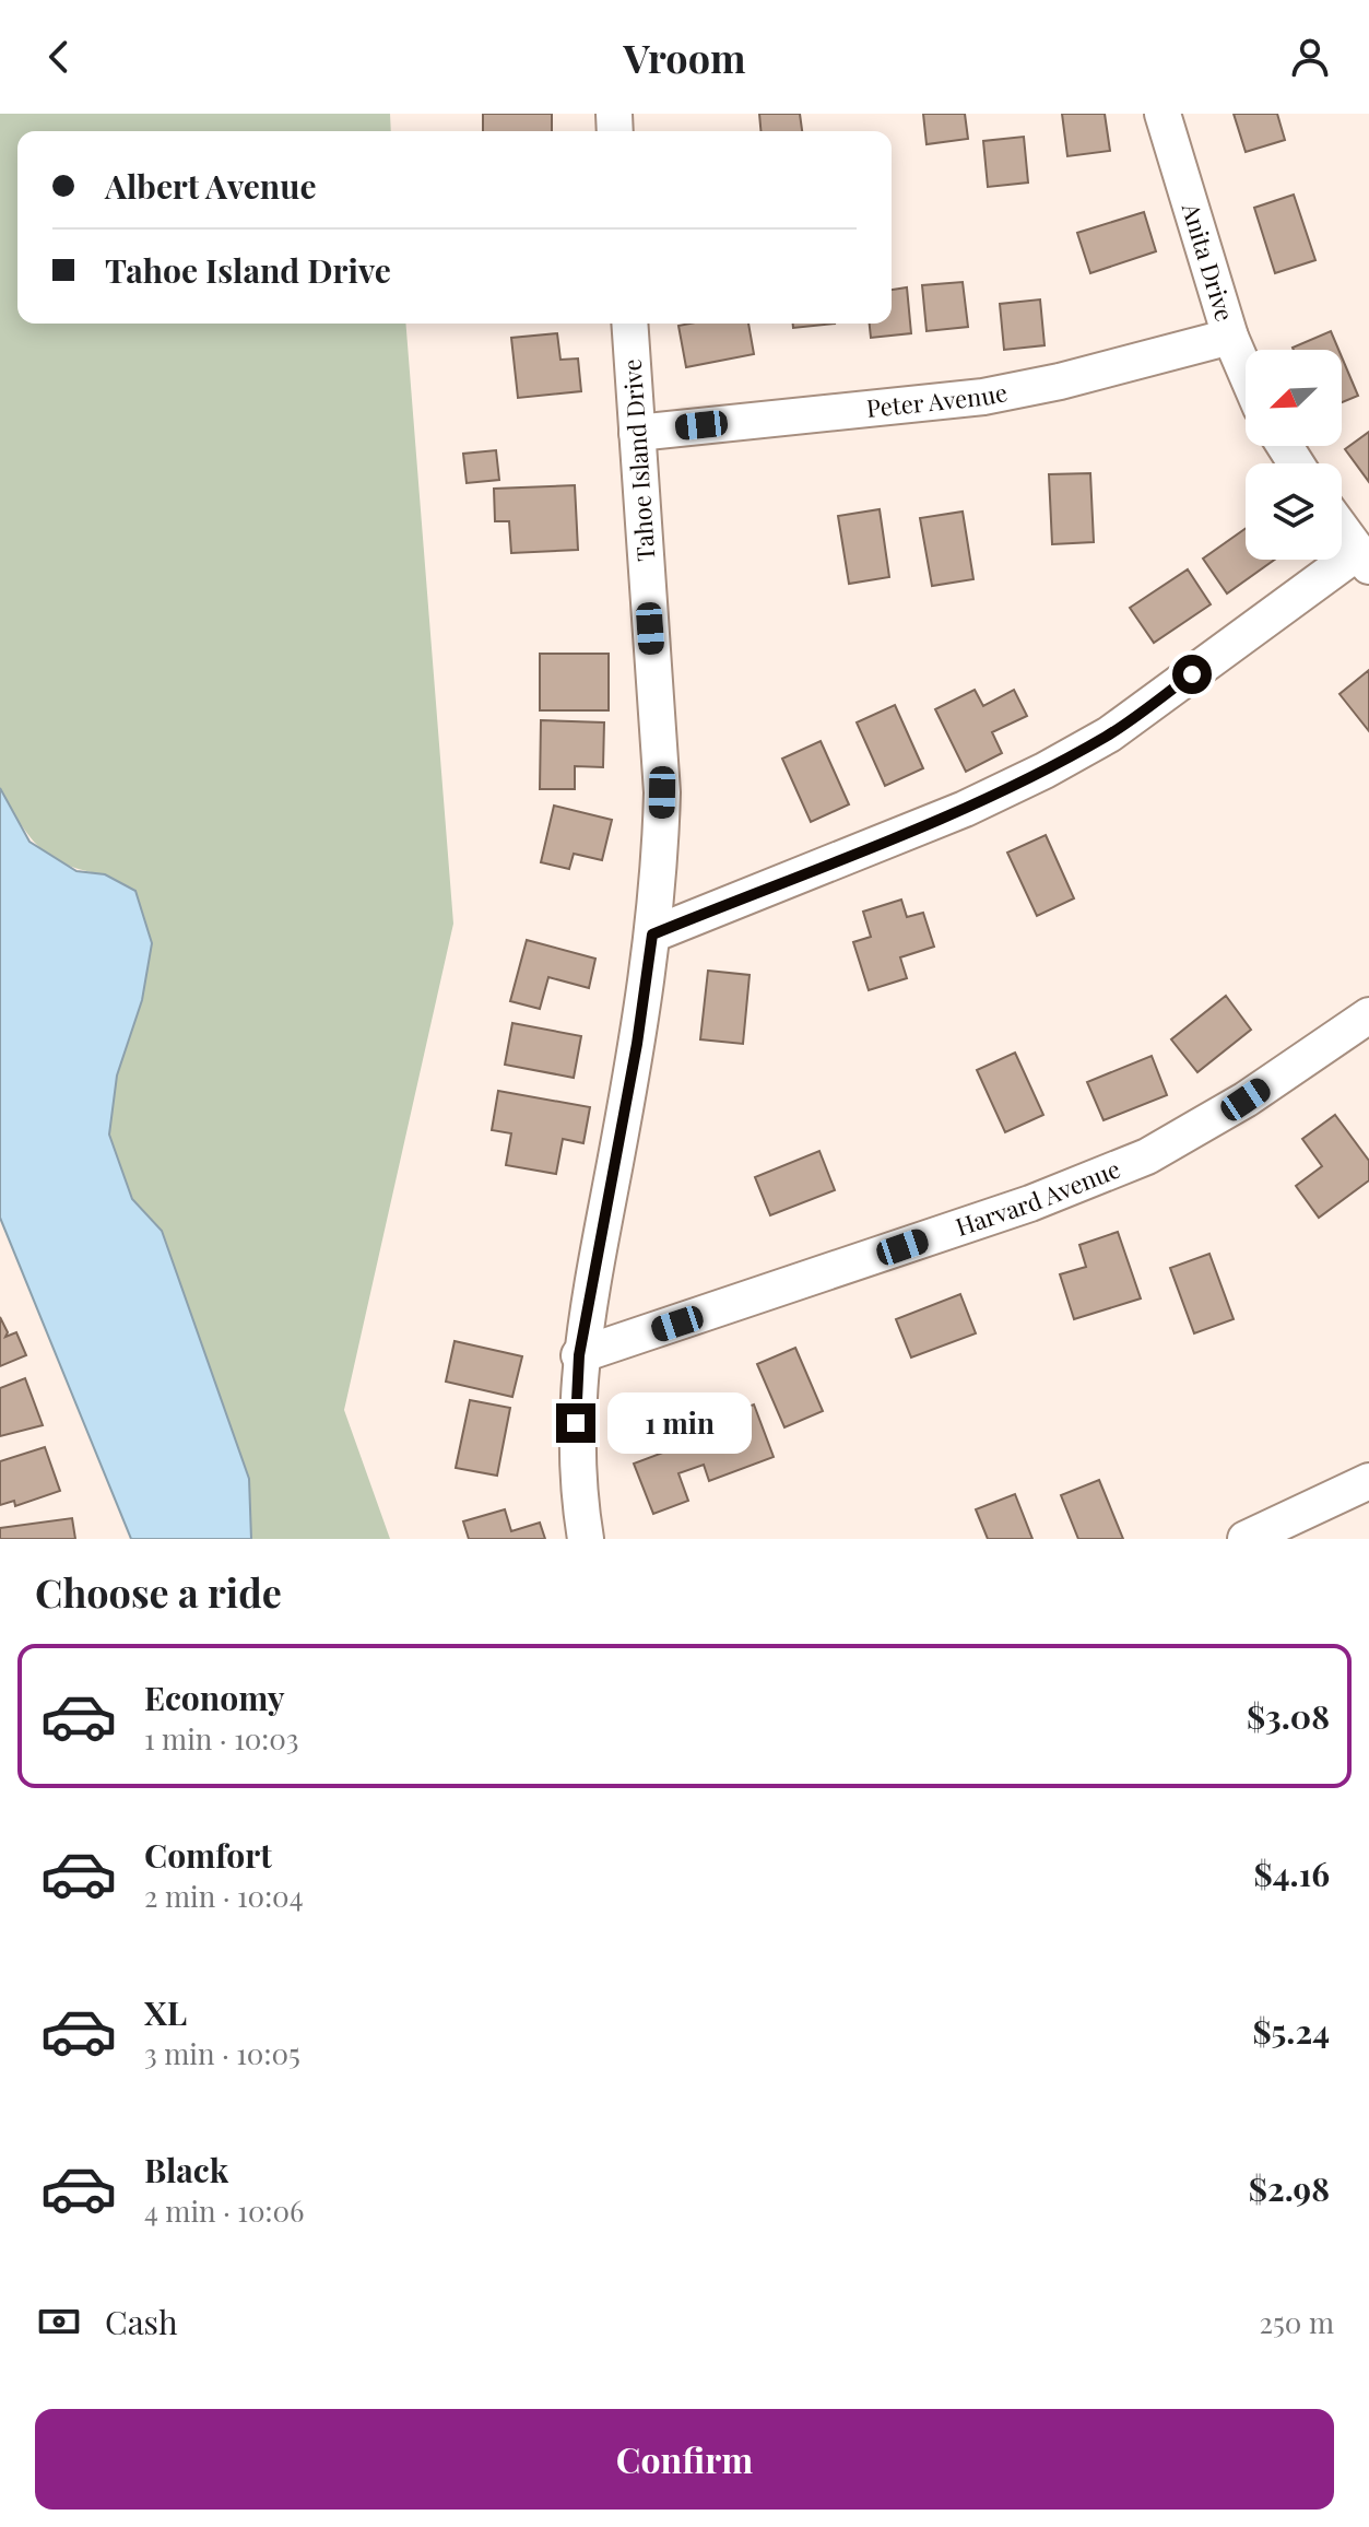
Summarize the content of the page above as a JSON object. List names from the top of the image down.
{
  "streets": {
    "street": [
      "Anita Drive",
      "Peter Avenue",
      "Tahoe Island Drive",
      "Harvard Avenue"
    ]
  },
  "crossings": [
    ["Anita Drive", "Peter Avenue"],
    ["Peter Avenue", "Tahoe Island Drive"],
    ["Tahoe Island Drive", "Harvard Avenue"]
  ],
  "north": "bottom left",
  "page": {
    "header": "Vroom",
    "banner": ["Albert Avenue", "Tahoe Island Drive"],
    "bubble": "1 min",
    "heading": "Choose a ride",
    "list": [
      {
        "name": "Economy",
        "note": "1 min · 10:03",
        "value": "$3.08"
      },
      {
        "name": "Comfort",
        "note": "2 min · 10:04",
        "value": "$4.16"
      },
      {
        "name": "XL",
        "note": "3 min · 10:05",
        "value": "$5.24"
      },
      {
        "name": "Black",
        "note": "4 min · 10:06",
        "value": "$2.98"
      }
    ],
    "pay": ["Cash", "250 m"],
    "buttons": "Confirm"
  }
}
